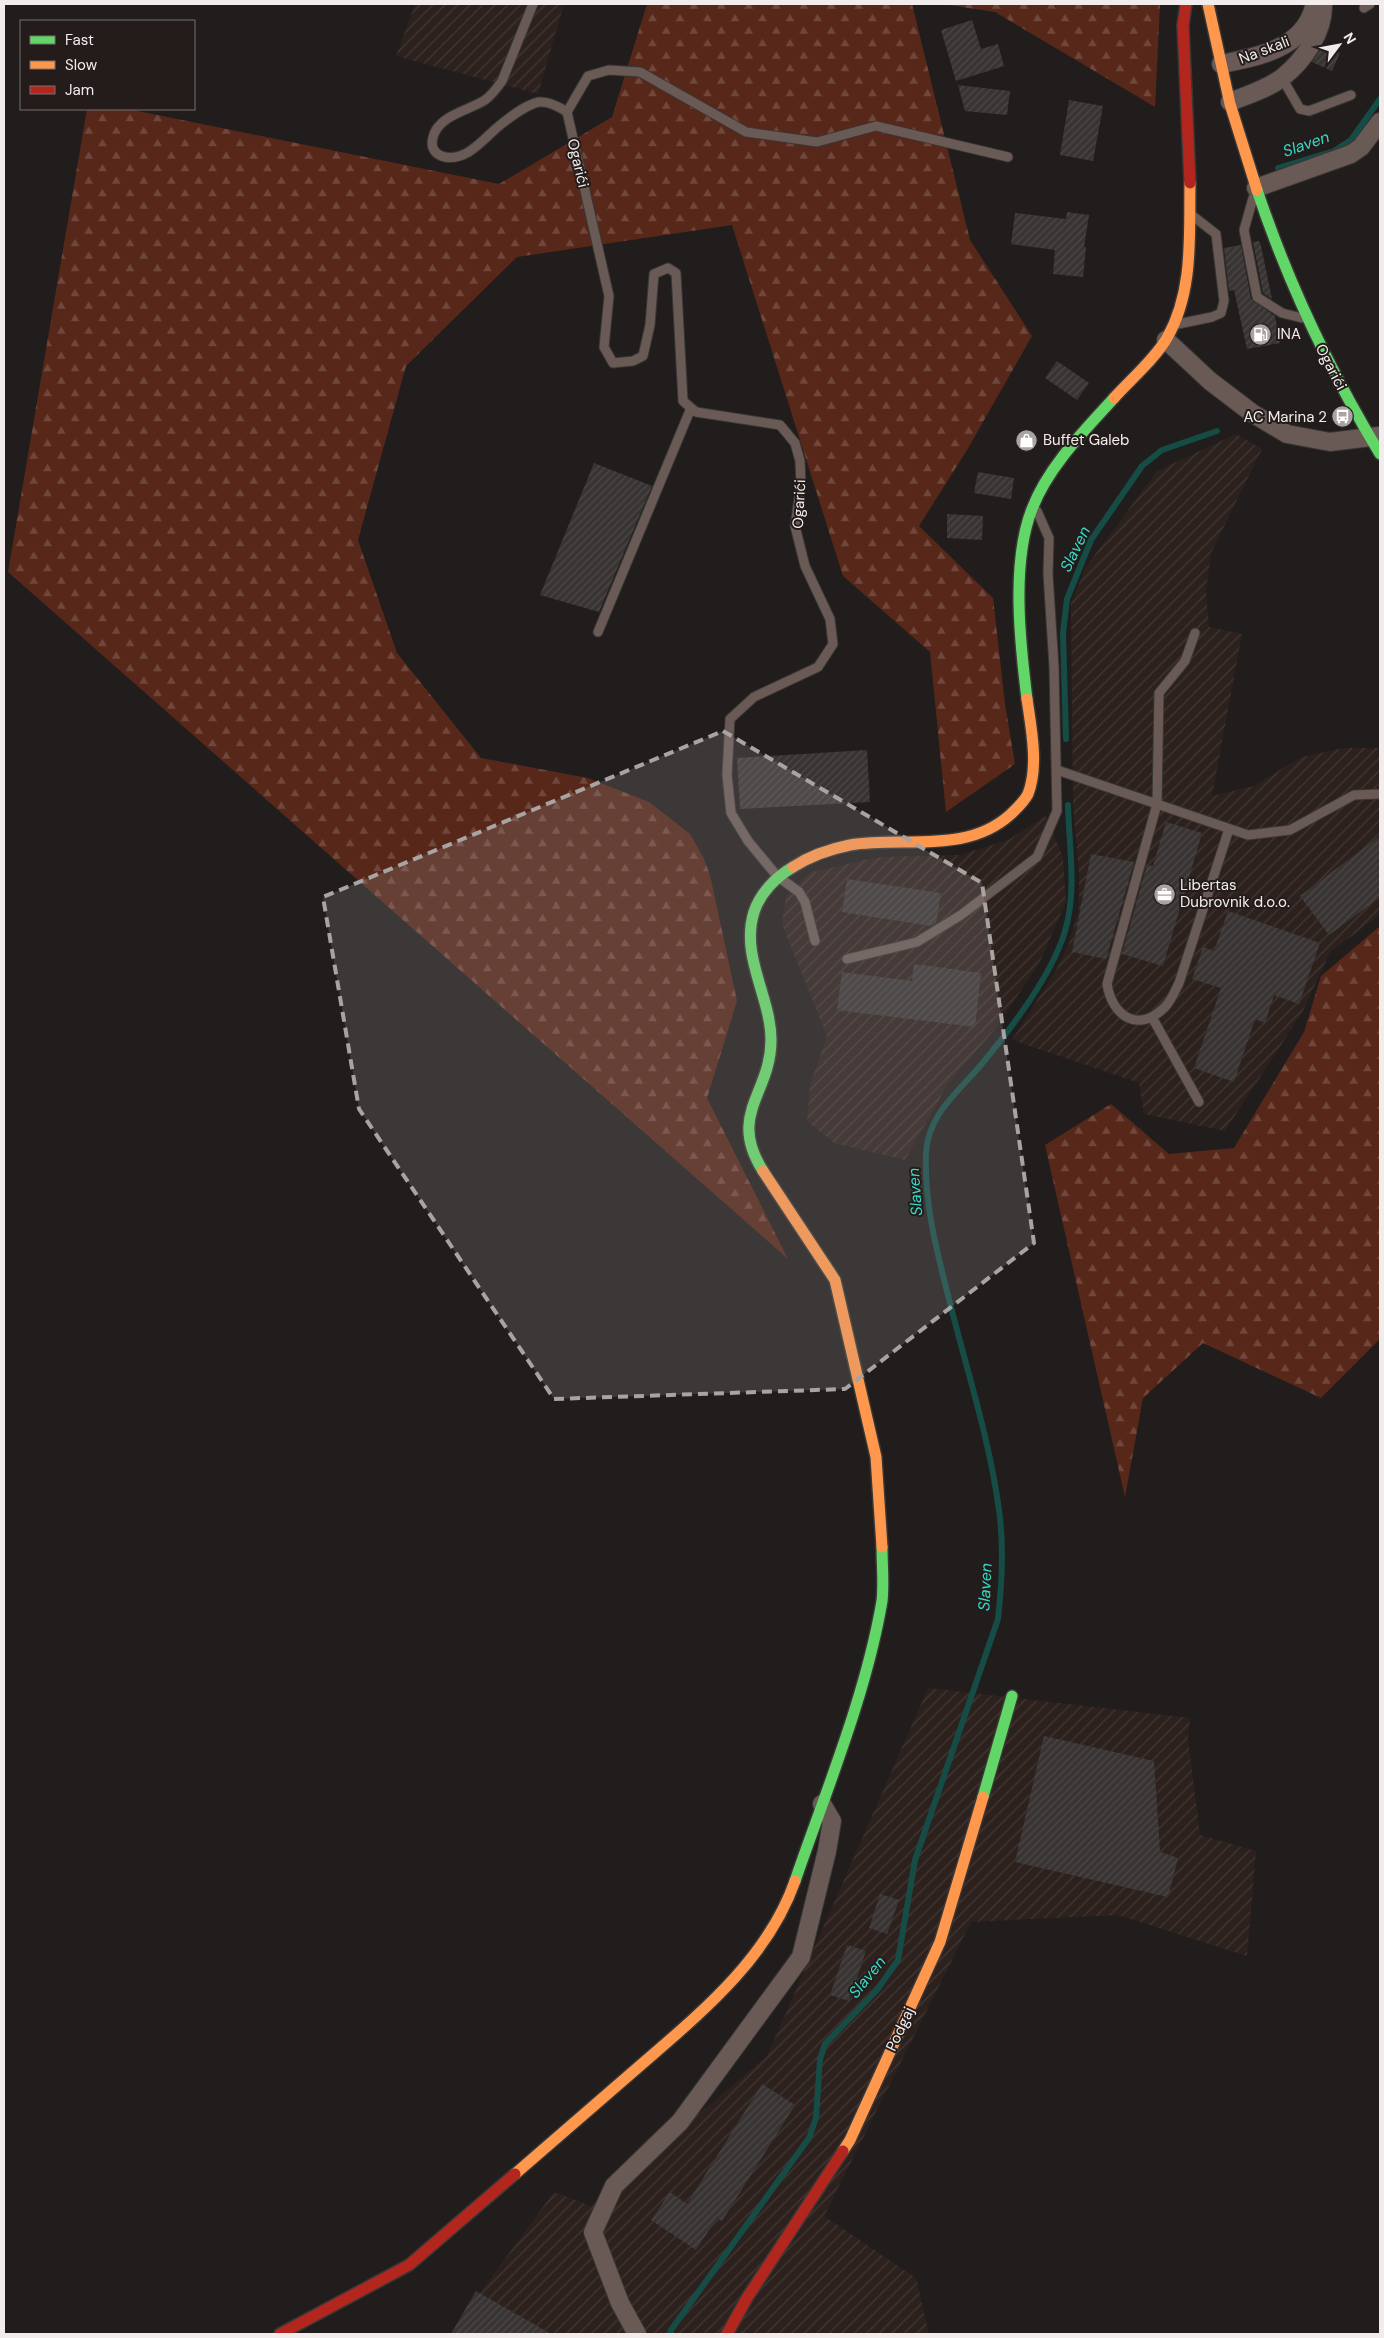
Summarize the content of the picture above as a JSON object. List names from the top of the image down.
{
  "streets": {
    "street": ["Na skali", "Ogarići", "Podgaj"]
  },
  "crossings": [
    ["Na skali", "Ogarići"]
  ],
  "water": ["Slaven"],
  "places": {
    "fuel station": ["INA"],
    "bus stop": ["AC Marina 2"],
    "shop": ["Buffet Galeb"],
    "office": ["Libertas Dubrovnik d.o.o."]
  },
  "legend": ["Fast", "Slow", "Jam"],
  "north": "top right"
}
